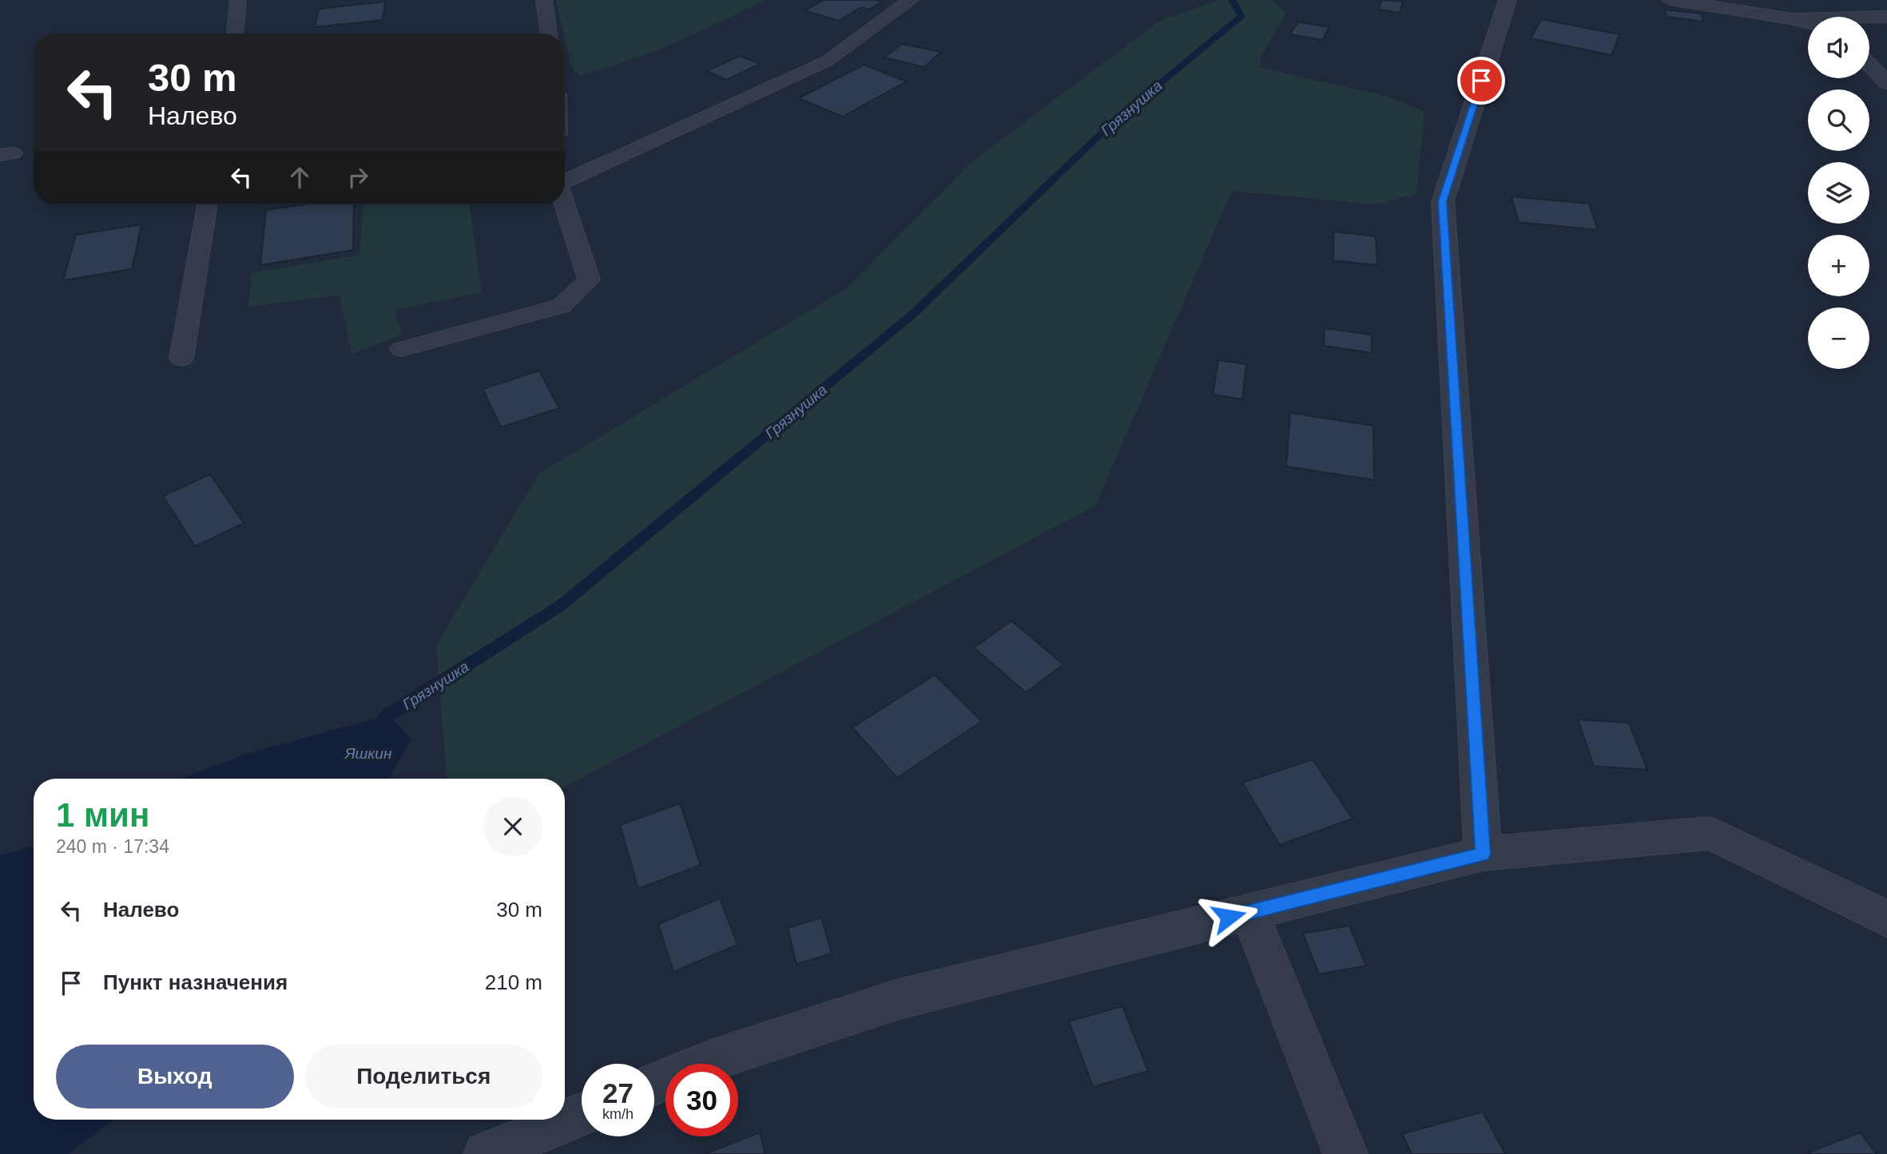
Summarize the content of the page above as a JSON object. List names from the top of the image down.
{
  "water": ["Грязнушка", "Яшкин"],
  "page": {
    "map_buttons": ["+", "−"],
    "turn": ["30 m", "Налево"],
    "heading": ["1 мин", "240 m · 17:34"],
    "list": [
      {
        "name": "Налево",
        "value": "30 m"
      },
      {
        "name": "Пункт назначения",
        "value": "210 m"
      }
    ],
    "buttons": ["Выход", "Поделиться"],
    "speed": "27 km/h",
    "limit": "30"
  }
}
